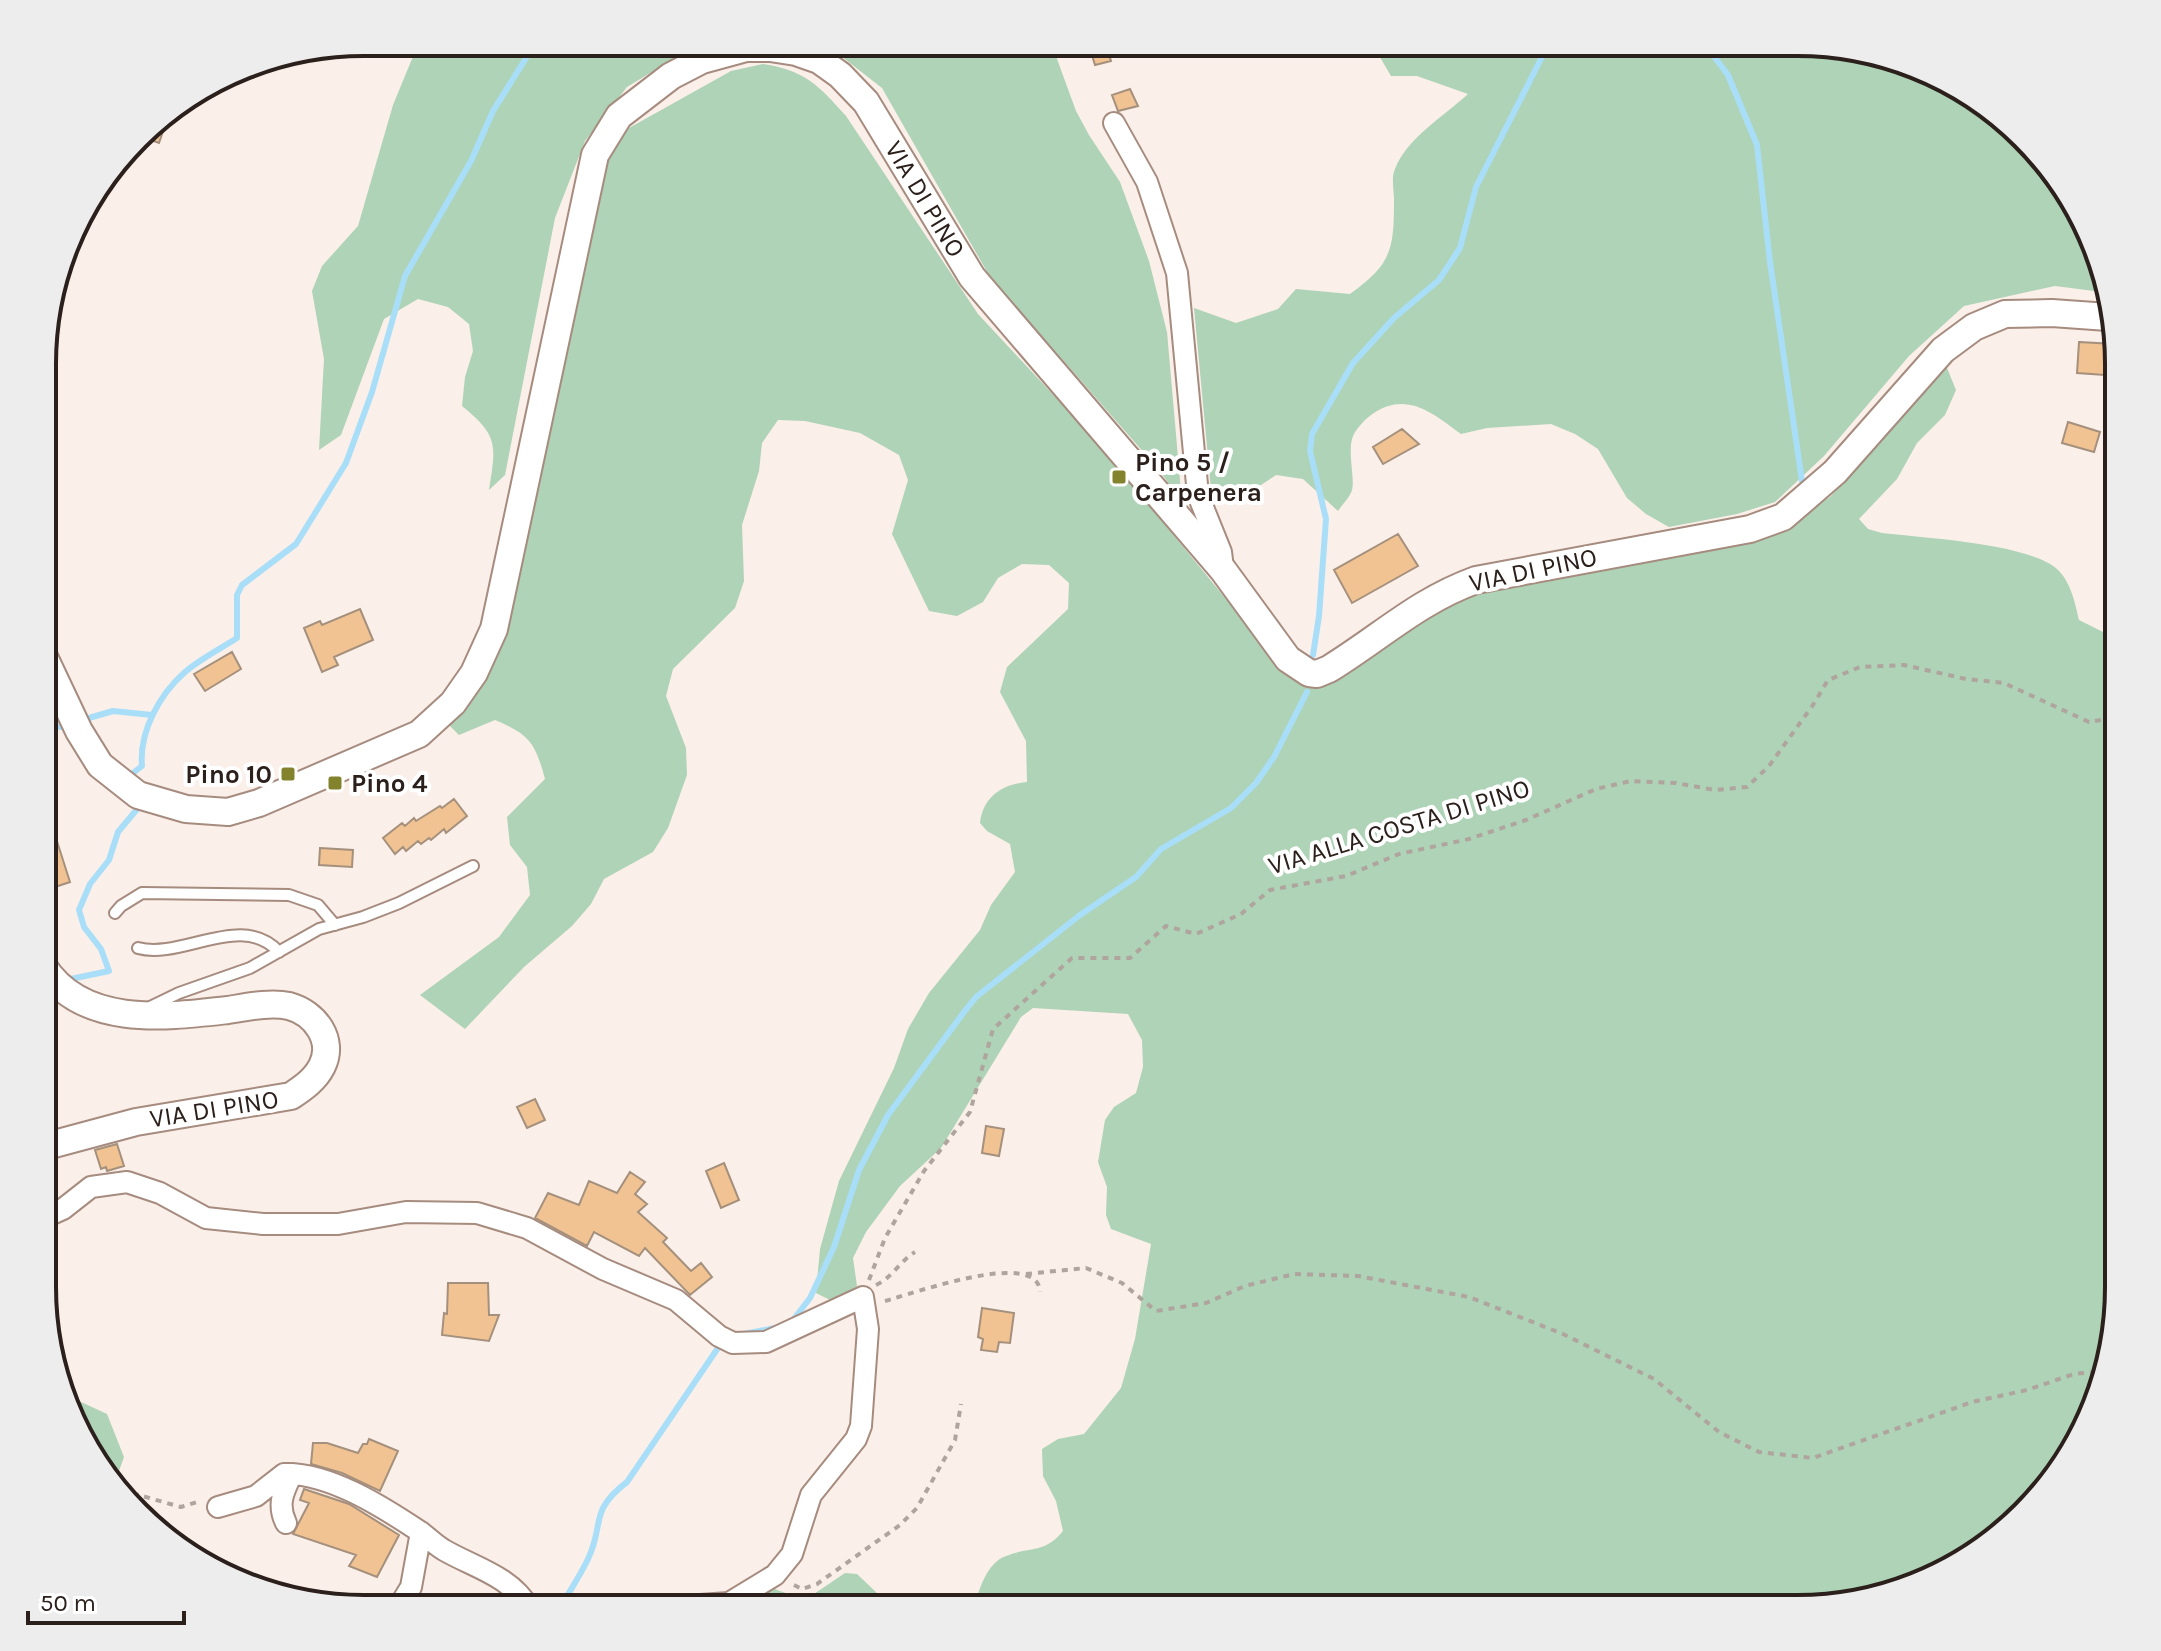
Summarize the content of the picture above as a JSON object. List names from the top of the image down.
{
  "streets": {
    "street": ["VIA DI PINO"],
    "path": ["VIA ALLA COSTA DI PINO"]
  },
  "places": {
    "transit": ["Pino 5 / Carpenera", "Pino 10", "Pino 4"]
  },
  "scale_bar": "50 m"
}
